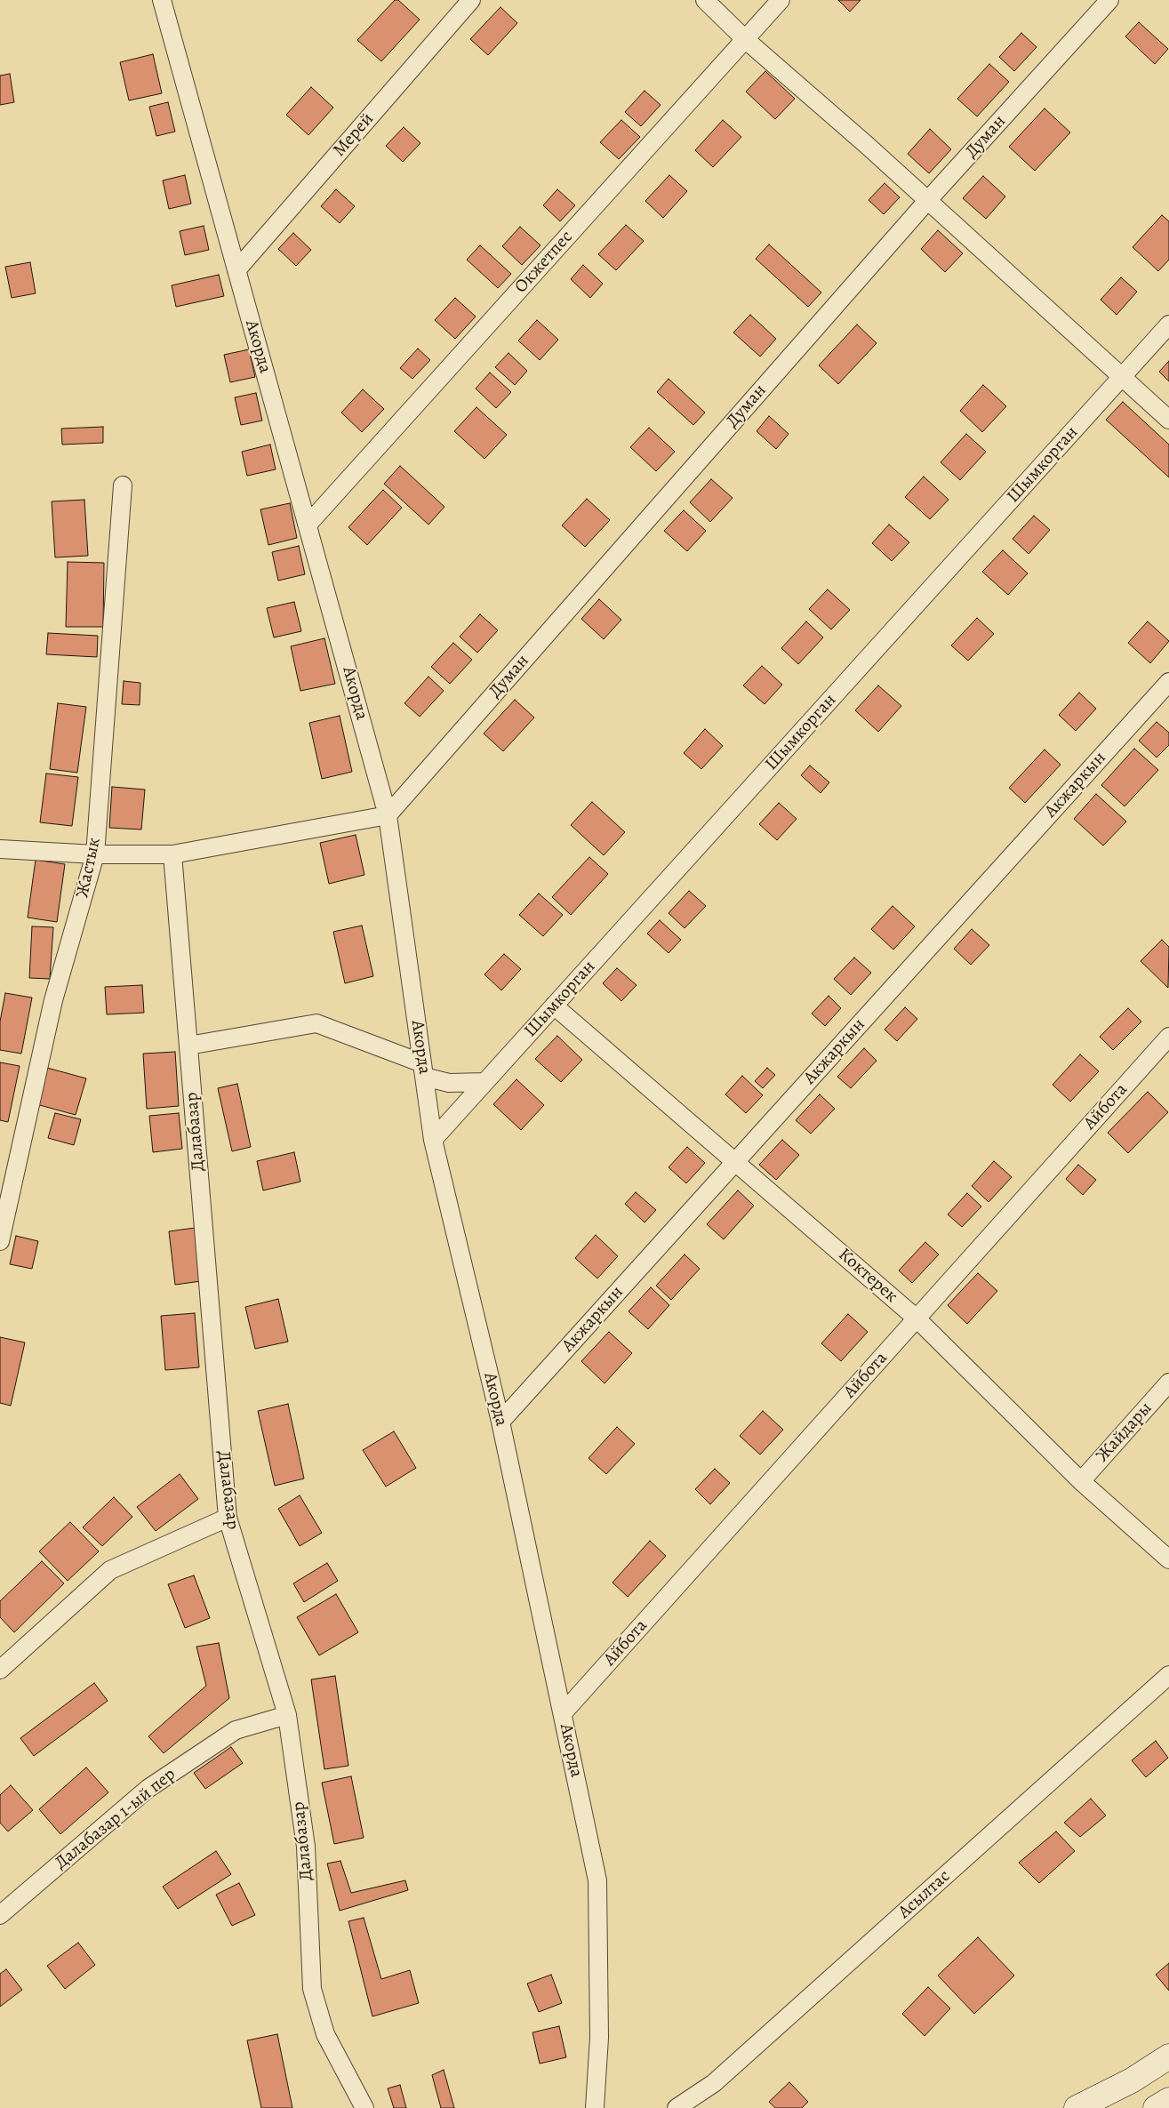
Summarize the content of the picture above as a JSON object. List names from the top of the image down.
{
  "streets": {
    "street": [
      "Мерей",
      "Думан",
      "Окжетпес",
      "Акорда",
      "Шымкорган",
      "Акжаркын",
      "Жастык",
      "Айбота",
      "Далабазар",
      "Коктерек",
      "Жайдары",
      "Далабазар 1-ый пер",
      "Асылтас"
    ]
  },
  "crossings": [
    ["Мерей", "Акорда"],
    ["Думан", "Акорда"],
    ["Окжетпес", "Акорда"],
    ["Акорда", "Шымкорган"],
    ["Акорда", "Акжаркын"],
    ["Акорда", "Айбота"],
    ["Шымкорган", "Коктерек"],
    ["Акжаркын", "Коктерек"],
    ["Айбота", "Коктерек"],
    ["Далабазар", "Далабазар 1-ый пер"],
    ["Коктерек", "Жайдары"]
  ]
}
